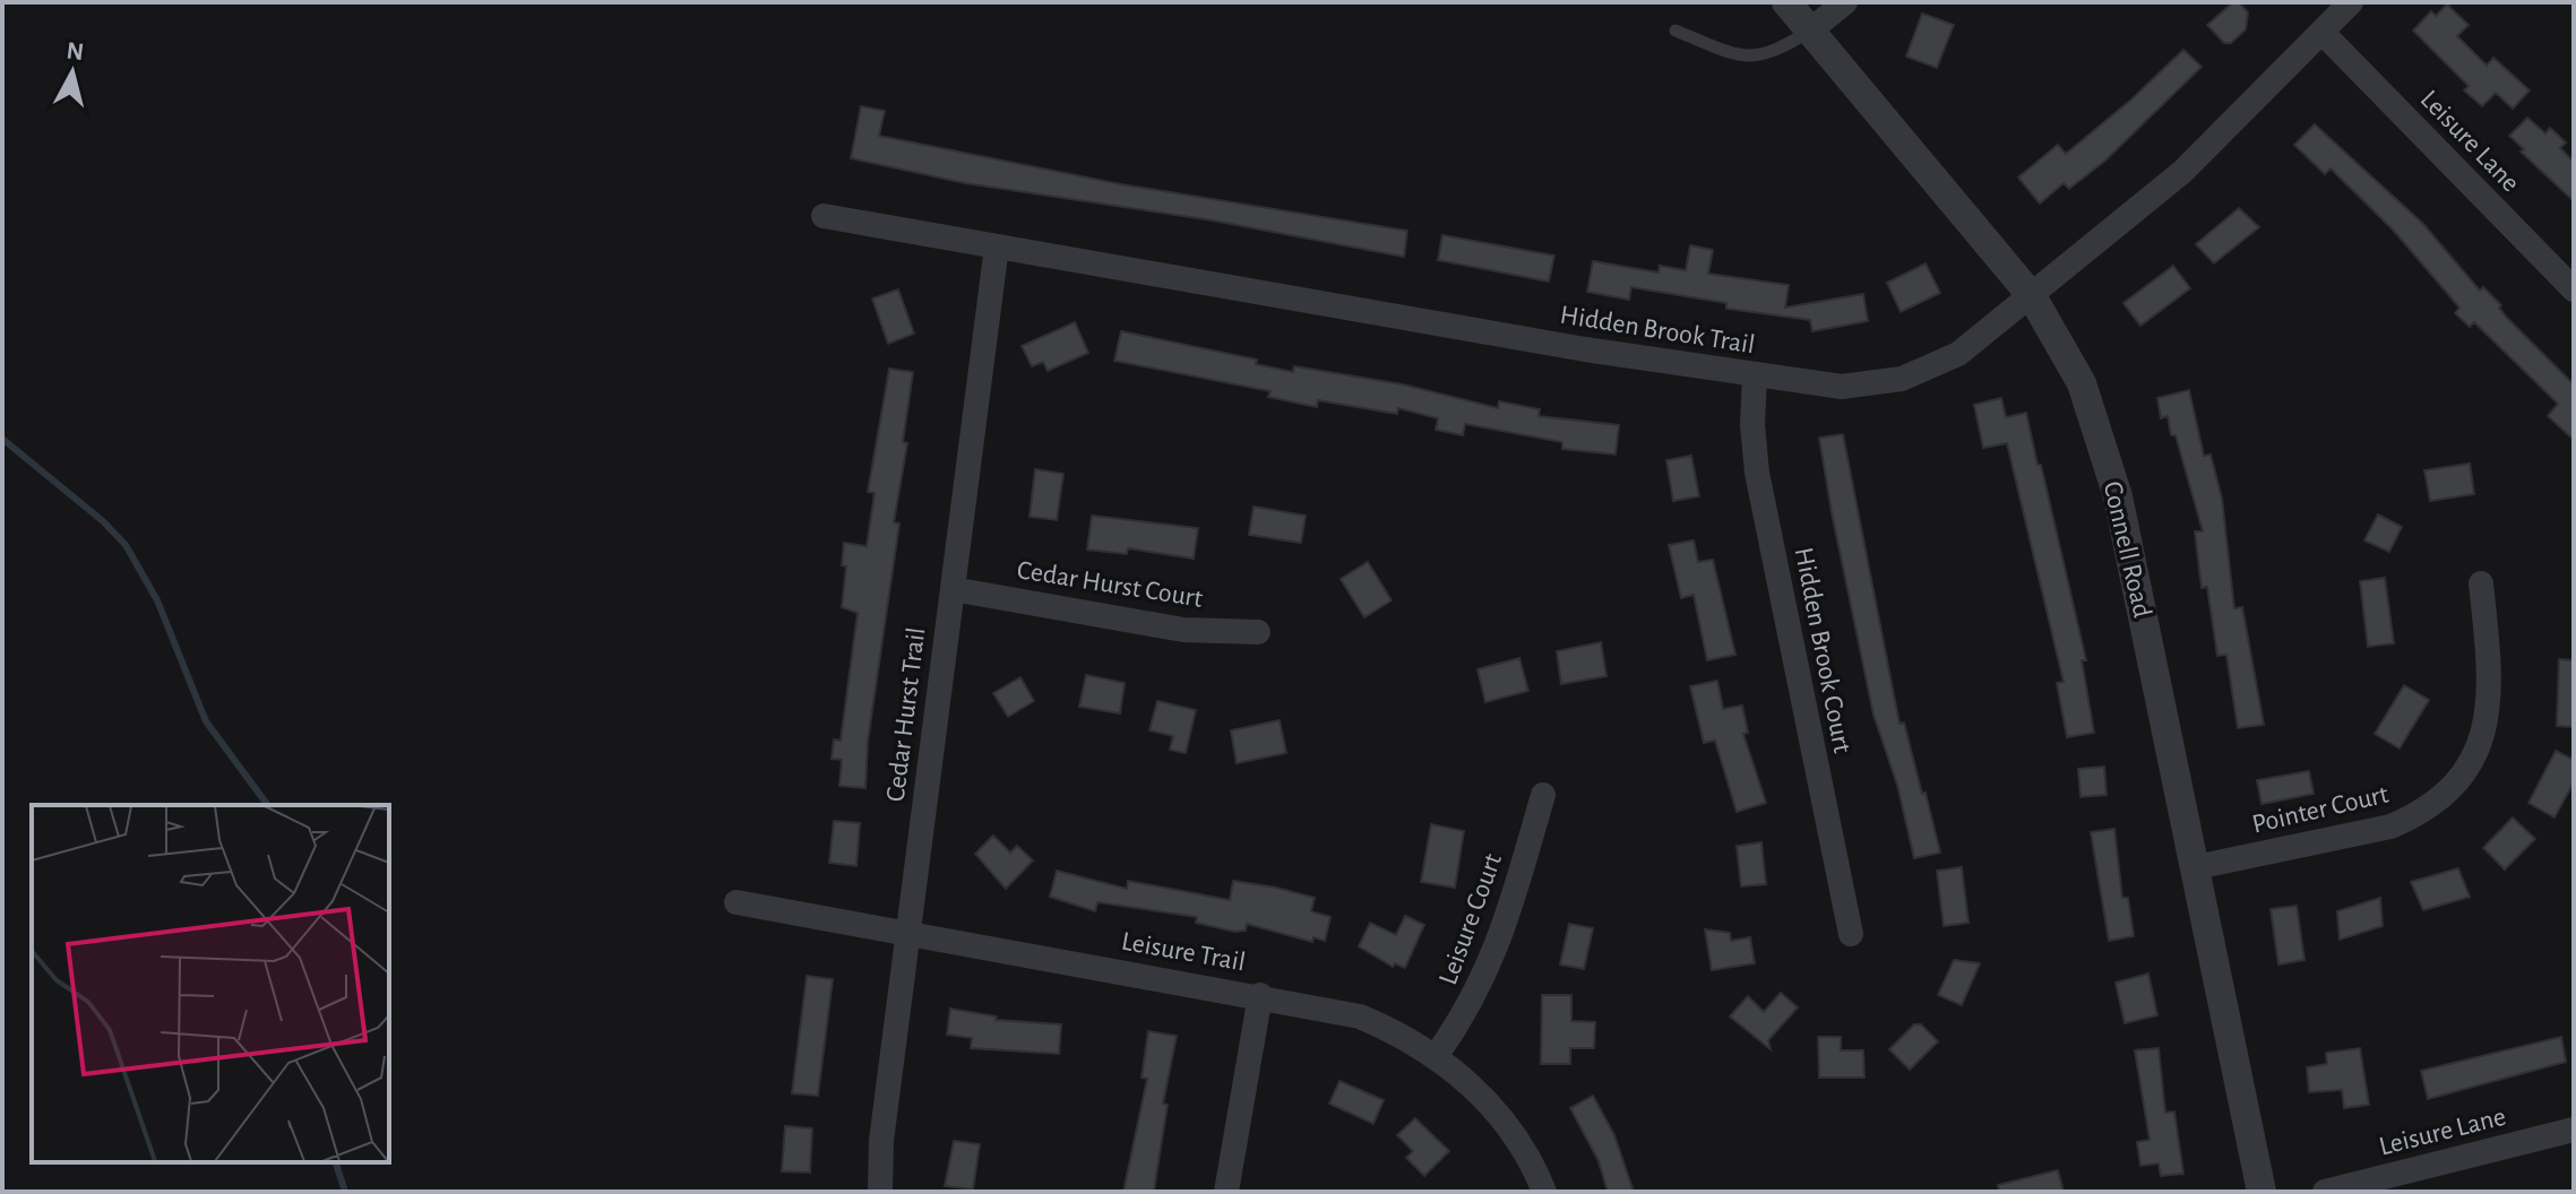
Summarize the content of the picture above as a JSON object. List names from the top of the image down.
{
  "streets": {
    "street": [
      "Leisure Lane",
      "Hidden Brook Trail",
      "Connell Road",
      "Cedar Hurst Court",
      "Hidden Brook Court",
      "Cedar Hurst Trail",
      "Pointer Court",
      "Leisure Court",
      "Leisure Trail"
    ]
  },
  "crossings": [
    ["Leisure Lane", "Hidden Brook Trail"],
    ["Hidden Brook Trail", "Connell Road"],
    ["Hidden Brook Trail", "Hidden Brook Court"],
    ["Hidden Brook Trail", "Cedar Hurst Trail"],
    ["Connell Road", "Pointer Court"],
    ["Cedar Hurst Court", "Cedar Hurst Trail"],
    ["Cedar Hurst Trail", "Leisure Trail"],
    ["Leisure Court", "Leisure Trail"]
  ],
  "north": "top"
}
